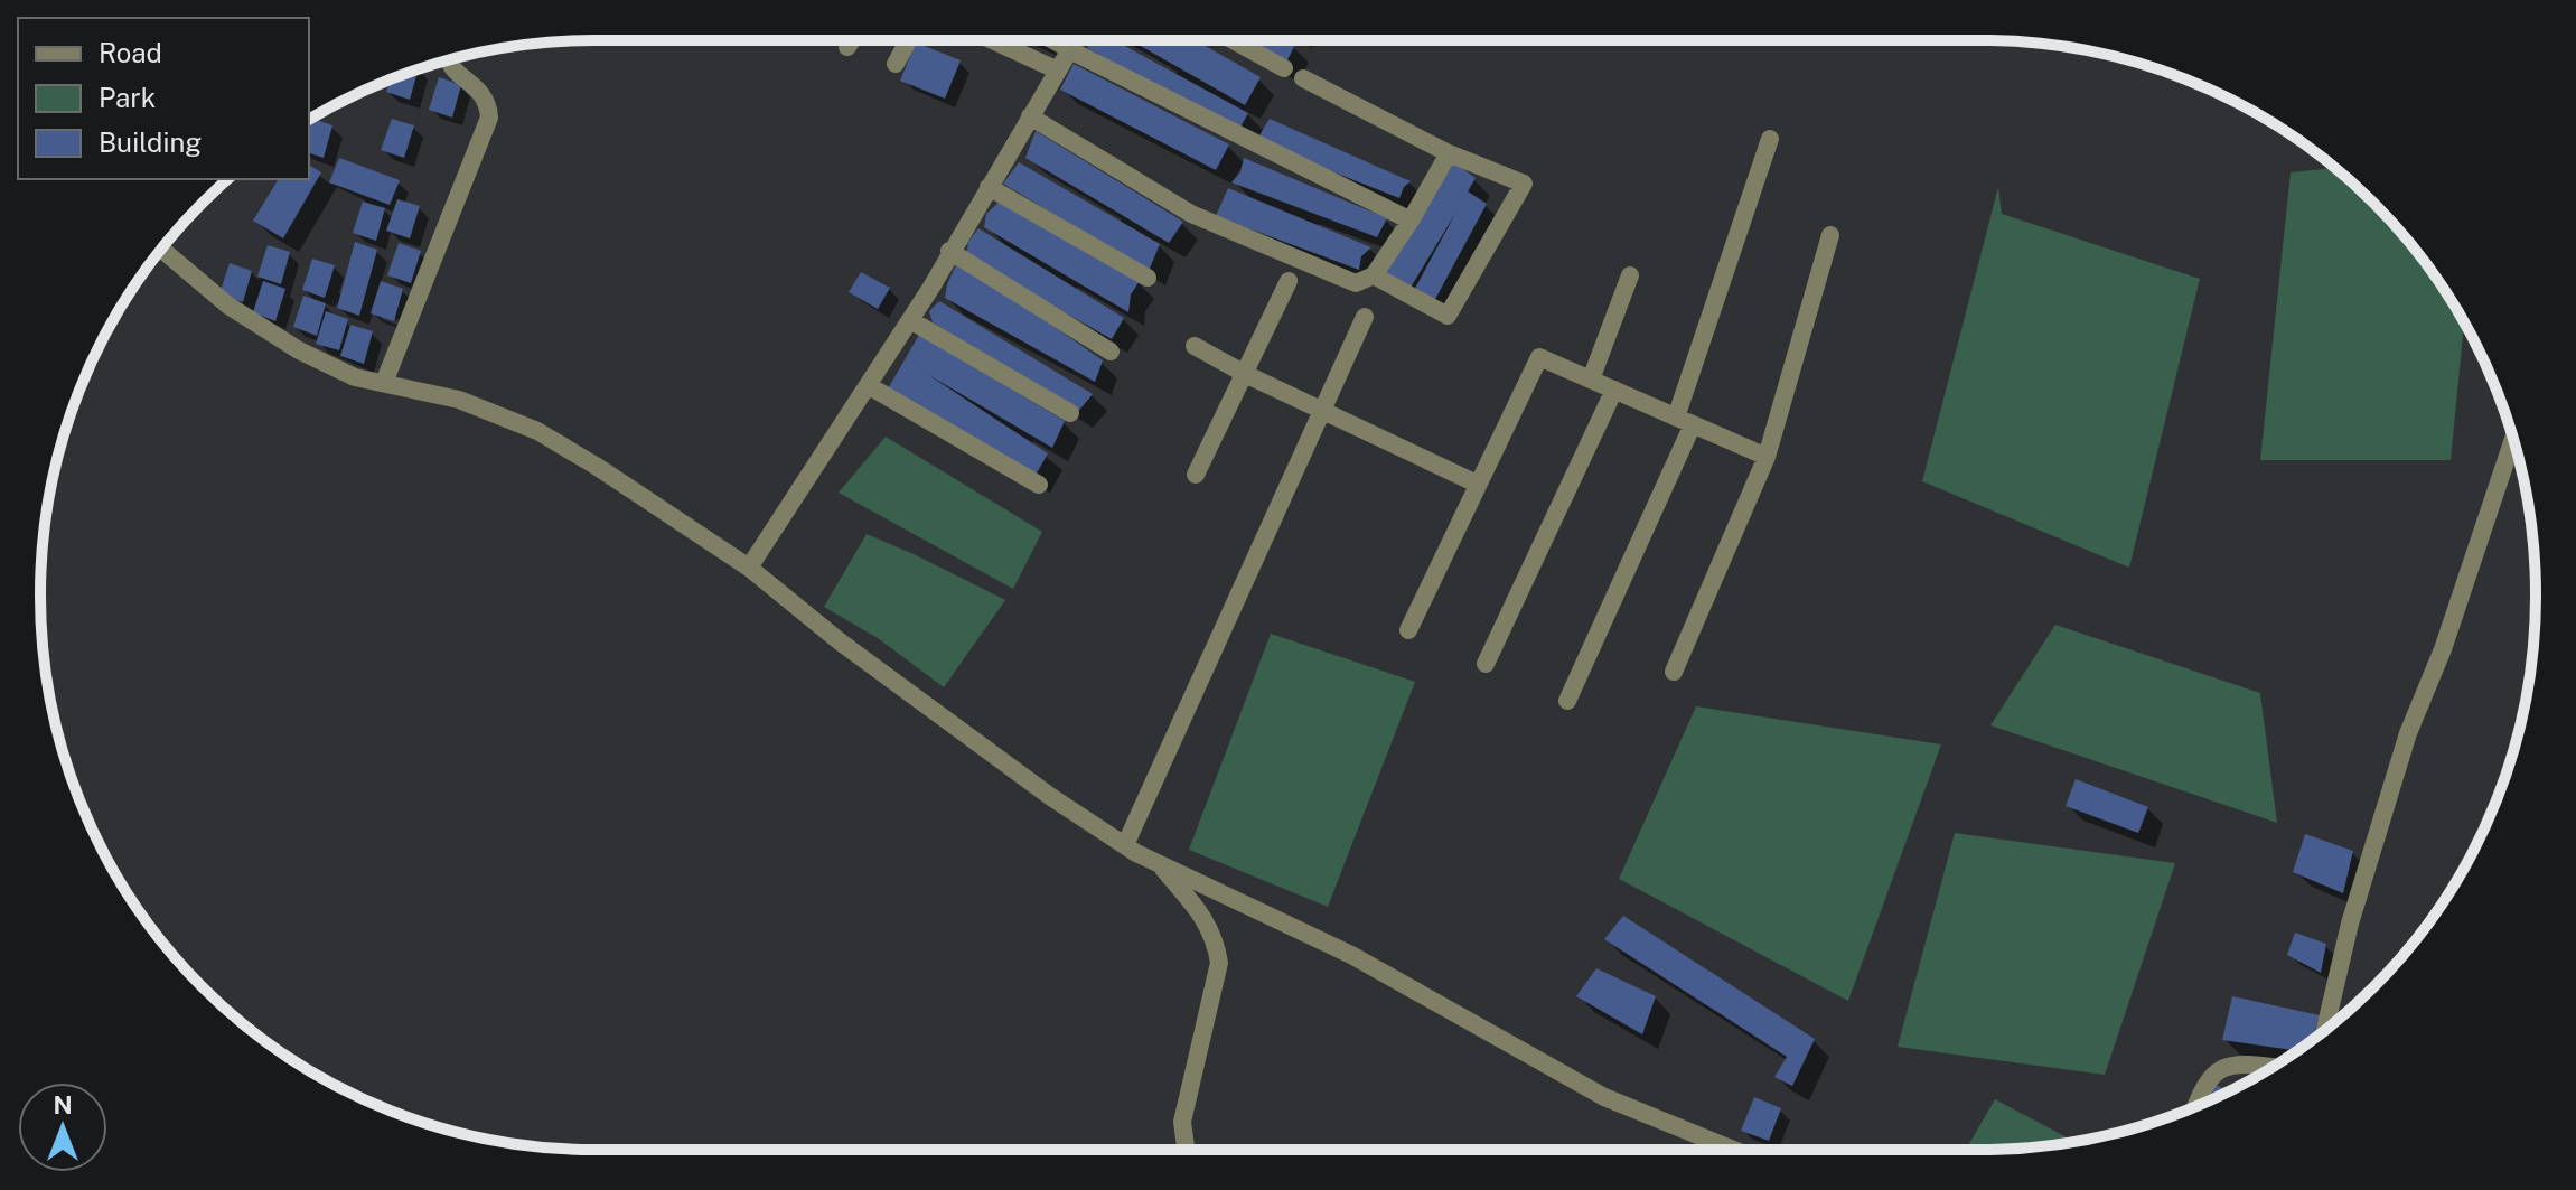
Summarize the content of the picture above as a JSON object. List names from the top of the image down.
{
  "legend": ["Road", "Park", "Building"],
  "north": "top"
}
